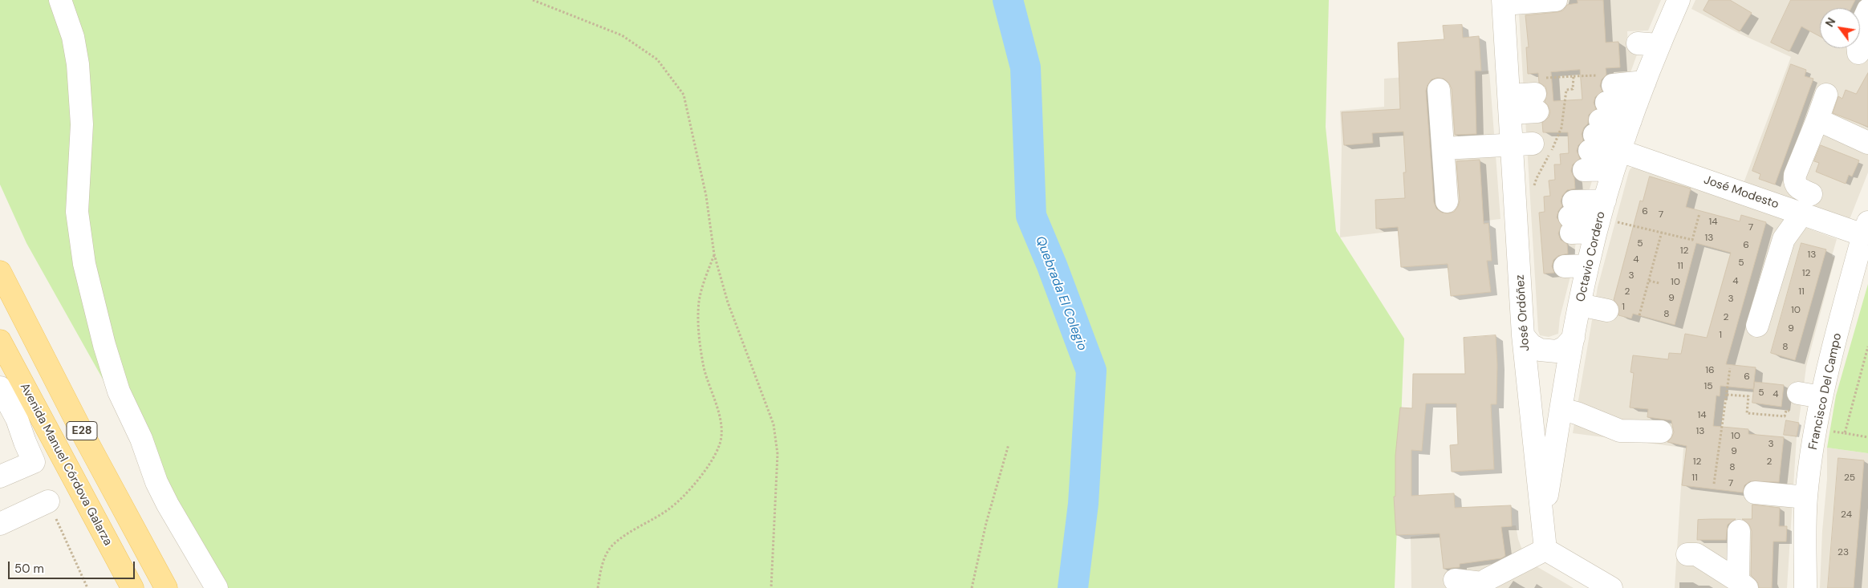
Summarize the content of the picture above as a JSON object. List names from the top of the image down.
{
  "streets": {
    "main road": ["E28", "Avenida Manuel Córdova Galarza"],
    "street": [
      "José Modesto",
      "Octavio Cordero",
      "José Ordóñez",
      "Francisco Del Campo"
    ]
  },
  "crossings": [
    ["José Modesto", "Octavio Cordero"],
    ["José Modesto", "Francisco Del Campo"],
    ["Octavio Cordero", "José Ordóñez"]
  ],
  "water": ["Quebrada El Colegio"],
  "house_numbers": [
    "6",
    "7",
    "14",
    "7",
    "13",
    "5",
    "6",
    "12",
    "13",
    "4",
    "5",
    "11",
    "12",
    "3",
    "4",
    "10",
    "2",
    "11",
    "9",
    "3",
    "1",
    "10",
    "8",
    "2",
    "9",
    "1",
    "8",
    "16",
    "6",
    "15",
    "5",
    "4",
    "14",
    "13",
    "10",
    "3",
    "9",
    "12",
    "2",
    "8",
    "11",
    "25",
    "7",
    "24",
    "23"
  ],
  "scale_bar": "50 m",
  "north": "top left"
}
